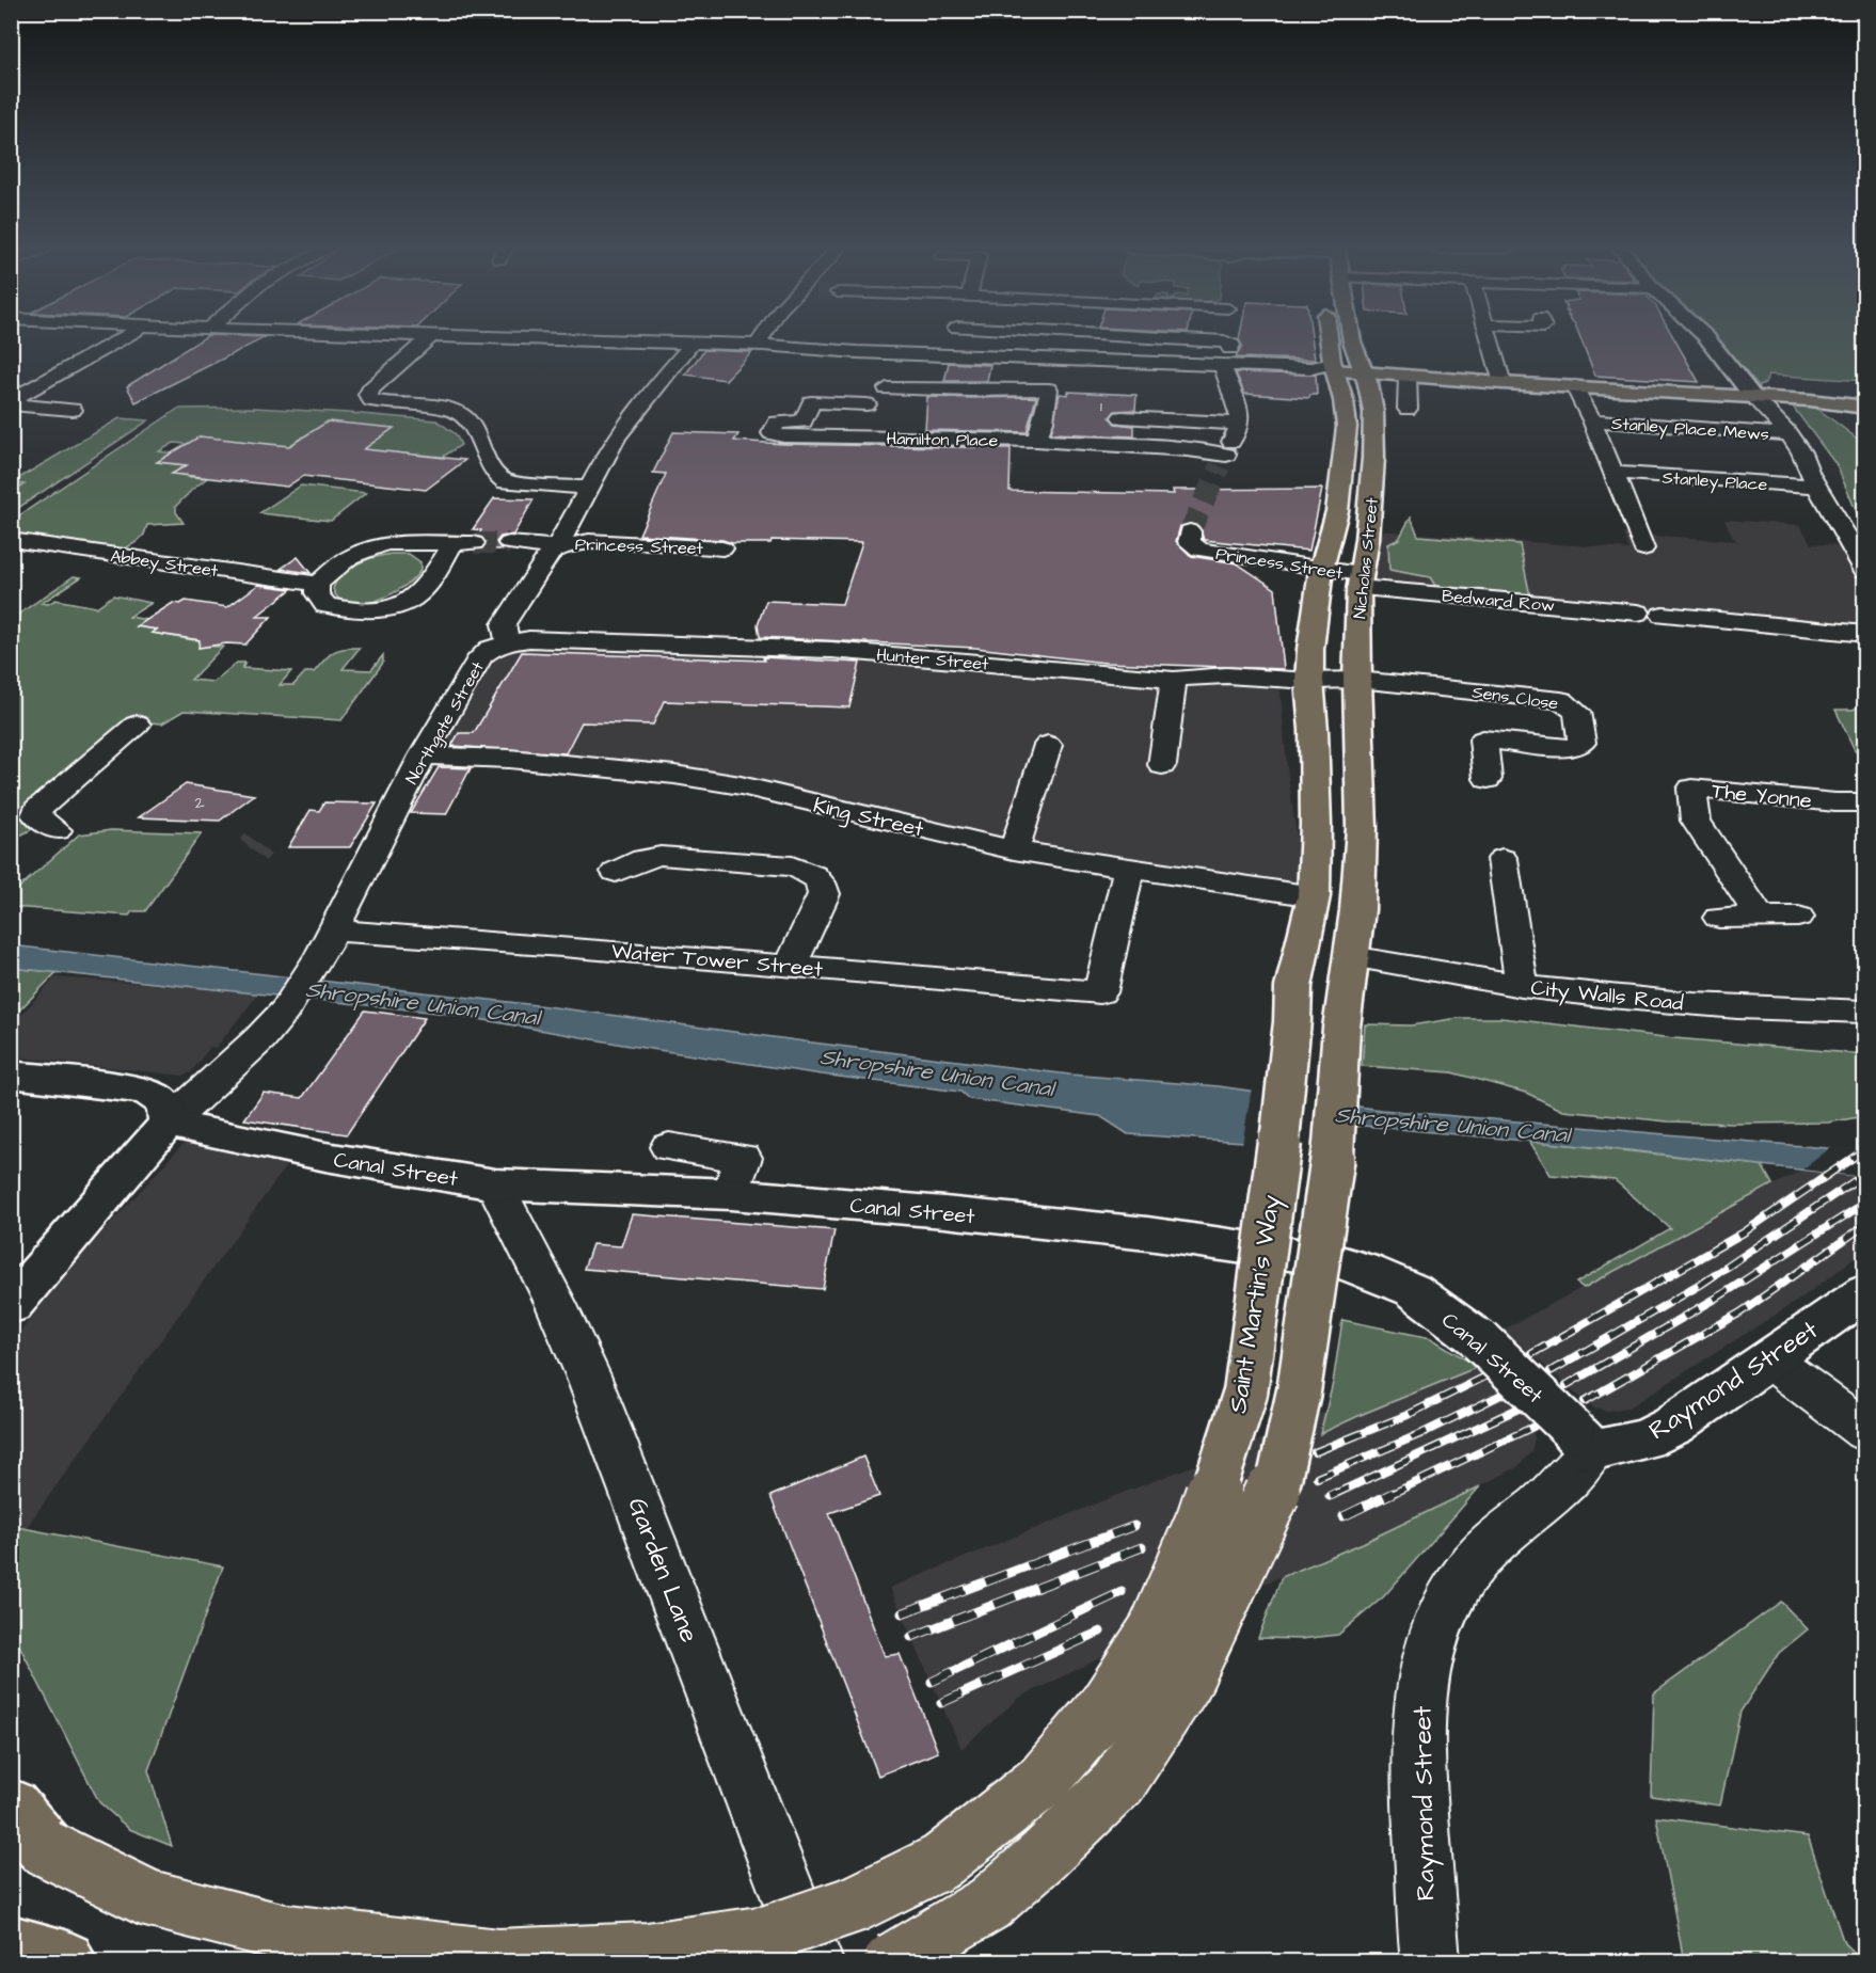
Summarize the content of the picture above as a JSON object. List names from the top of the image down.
{
  "streets": {
    "main road": ["Nicholas Street", "Saint Martin's Way"],
    "street": [
      "Stanley Place Mews",
      "Hamilton Place",
      "Stanley Place",
      "Princess Street",
      "Abbey Street",
      "Bedward Row",
      "Hunter Street",
      "Sens Close",
      "Northgate Street",
      "The Yonne",
      "King Street",
      "Water Tower Street",
      "City Walls Road",
      "Canal Street",
      "Raymond Street",
      "Garden Lane"
    ]
  },
  "crossings": [
    ["Princess Street", "Nicholas Street"],
    ["Princess Street", "Bedward Row"],
    ["Nicholas Street", "Bedward Row"],
    ["Nicholas Street", "Hunter Street"],
    ["Nicholas Street", "Sens Close"],
    ["Nicholas Street", "King Street"],
    ["Nicholas Street", "Saint Martin's Way"],
    ["Hunter Street", "Sens Close"],
    ["Hunter Street", "Northgate Street"],
    ["Northgate Street", "King Street"],
    ["Northgate Street", "Water Tower Street"],
    ["Northgate Street", "Canal Street"],
    ["King Street", "Water Tower Street"],
    ["King Street", "Saint Martin's Way"],
    ["City Walls Road", "Saint Martin's Way"],
    ["Canal Street", "Raymond Street"],
    ["Canal Street", "Garden Lane"]
  ],
  "water": ["Shropshire Union Canal"],
  "house_numbers": ["1", "2"]
}
